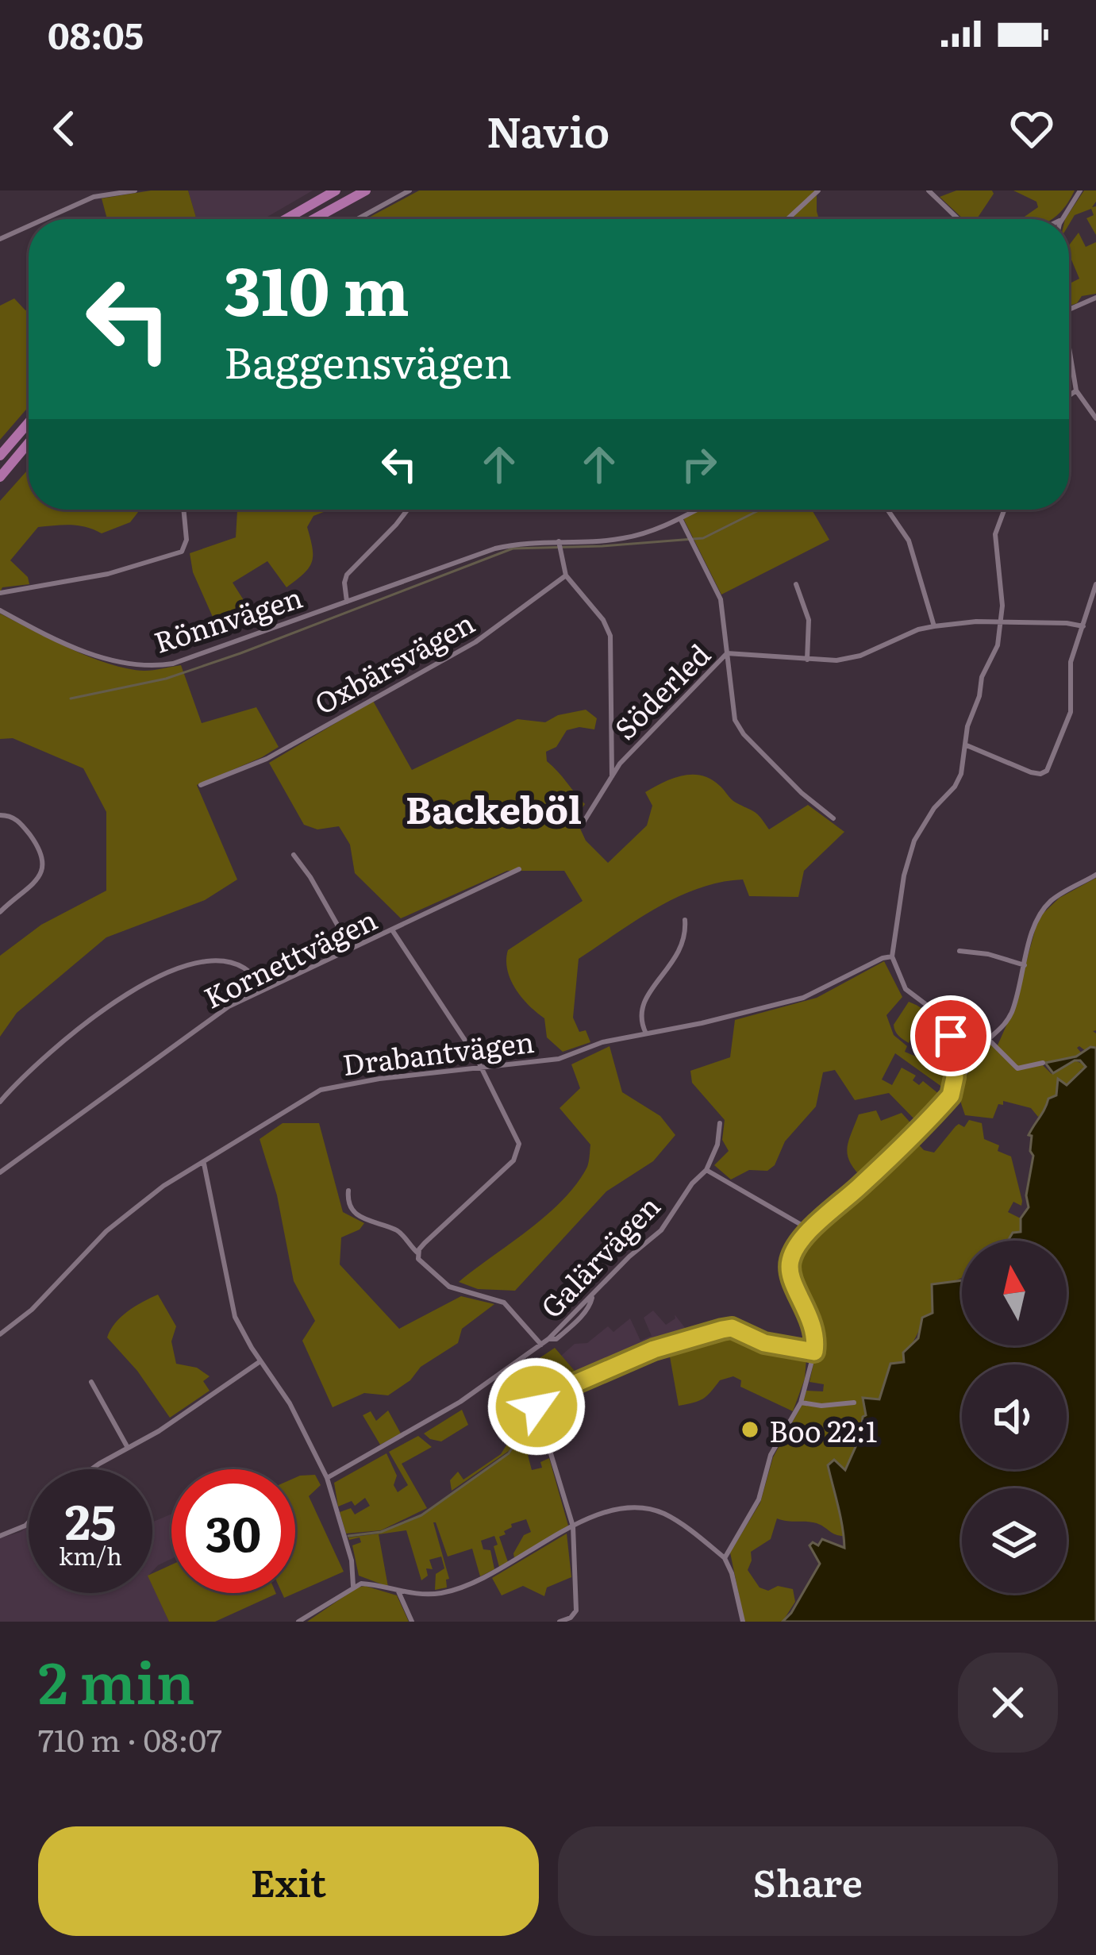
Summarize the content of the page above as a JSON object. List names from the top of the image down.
{
  "streets": {
    "street": [
      "Rönnvägen",
      "Oxbärsvägen",
      "Söderled",
      "Kornettvägen",
      "Drabantvägen",
      "Galärvägen"
    ]
  },
  "districts": ["Backeböl"],
  "places": ["Boo 22:1"],
  "north": "top",
  "page": {
    "status": "08:05",
    "header": "Navio",
    "turn": ["310 m", "Baggensvägen"],
    "speed": "25 km/h",
    "limit": "30",
    "heading": ["2 min", "710 m · 08:07"],
    "buttons": ["Exit", "Share"]
  }
}
